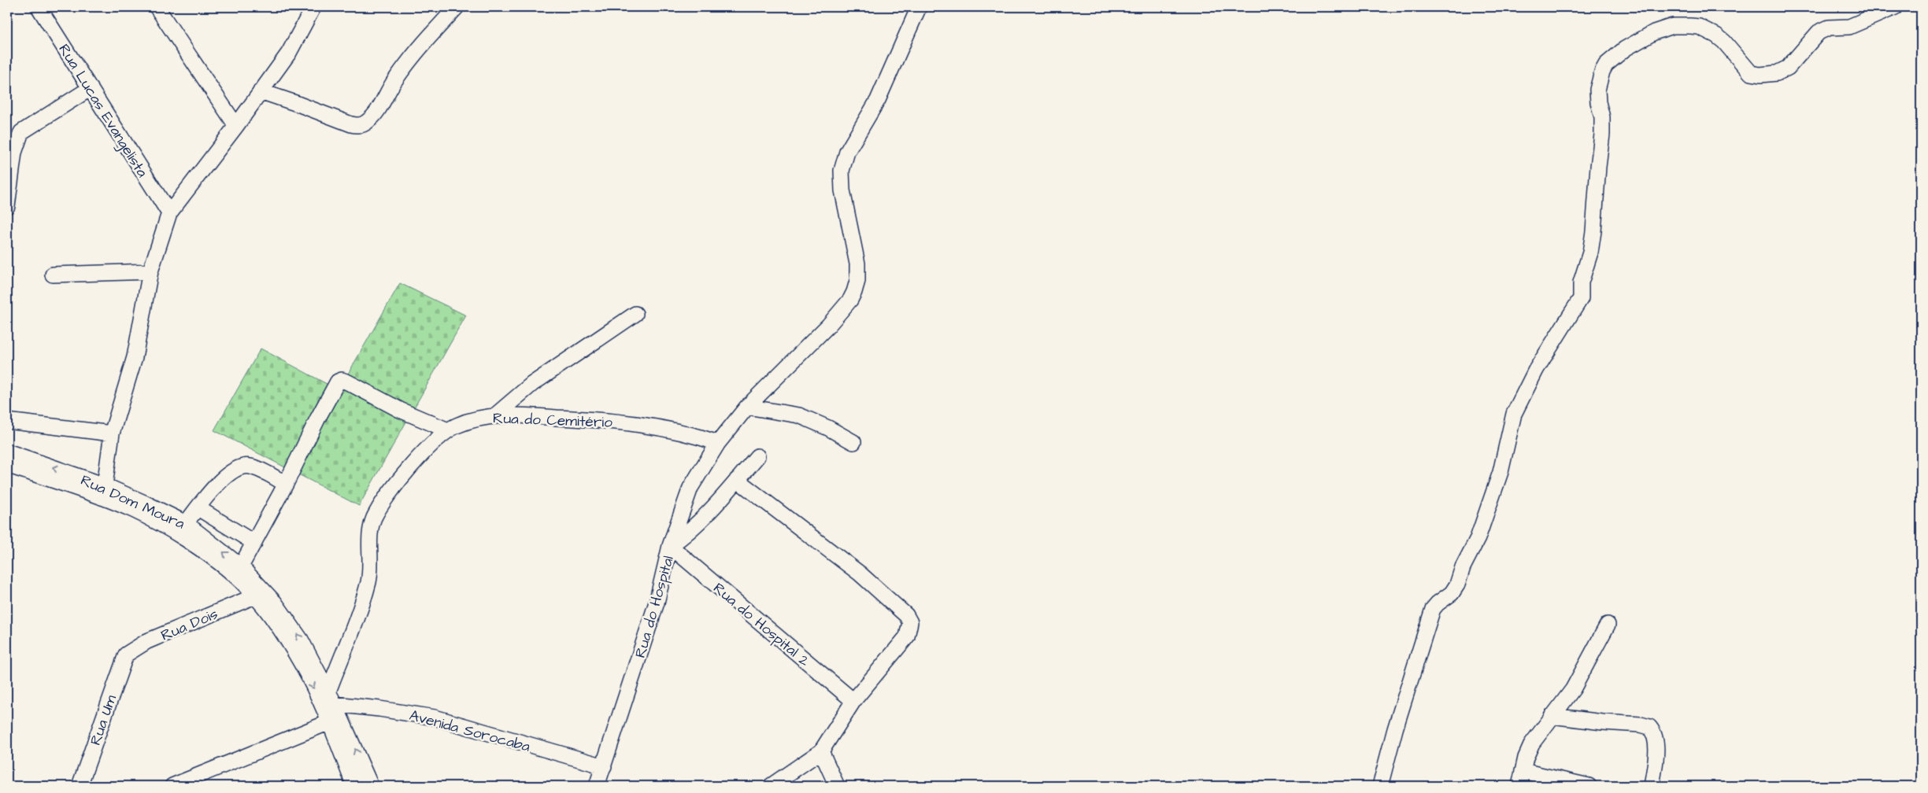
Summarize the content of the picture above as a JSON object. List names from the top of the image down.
{
  "streets": {
    "street": [
      "Rua Lucas Evangelista",
      "Rua do Cemitério",
      "Rua Dom Moura",
      "Rua do Hospital",
      "Rua Dois",
      "Rua do Hospital 2",
      "Rua Um",
      "Avenida Sorocaba"
    ]
  },
  "crossings": [
    ["Rua do Cemitério", "Avenida Sorocaba"],
    ["Rua Dom Moura", "Rua Dois"],
    ["Rua do Hospital", "Rua do Hospital 2"],
    ["Rua do Hospital", "Avenida Sorocaba"],
    ["Rua Dois", "Rua Um"]
  ]
}
